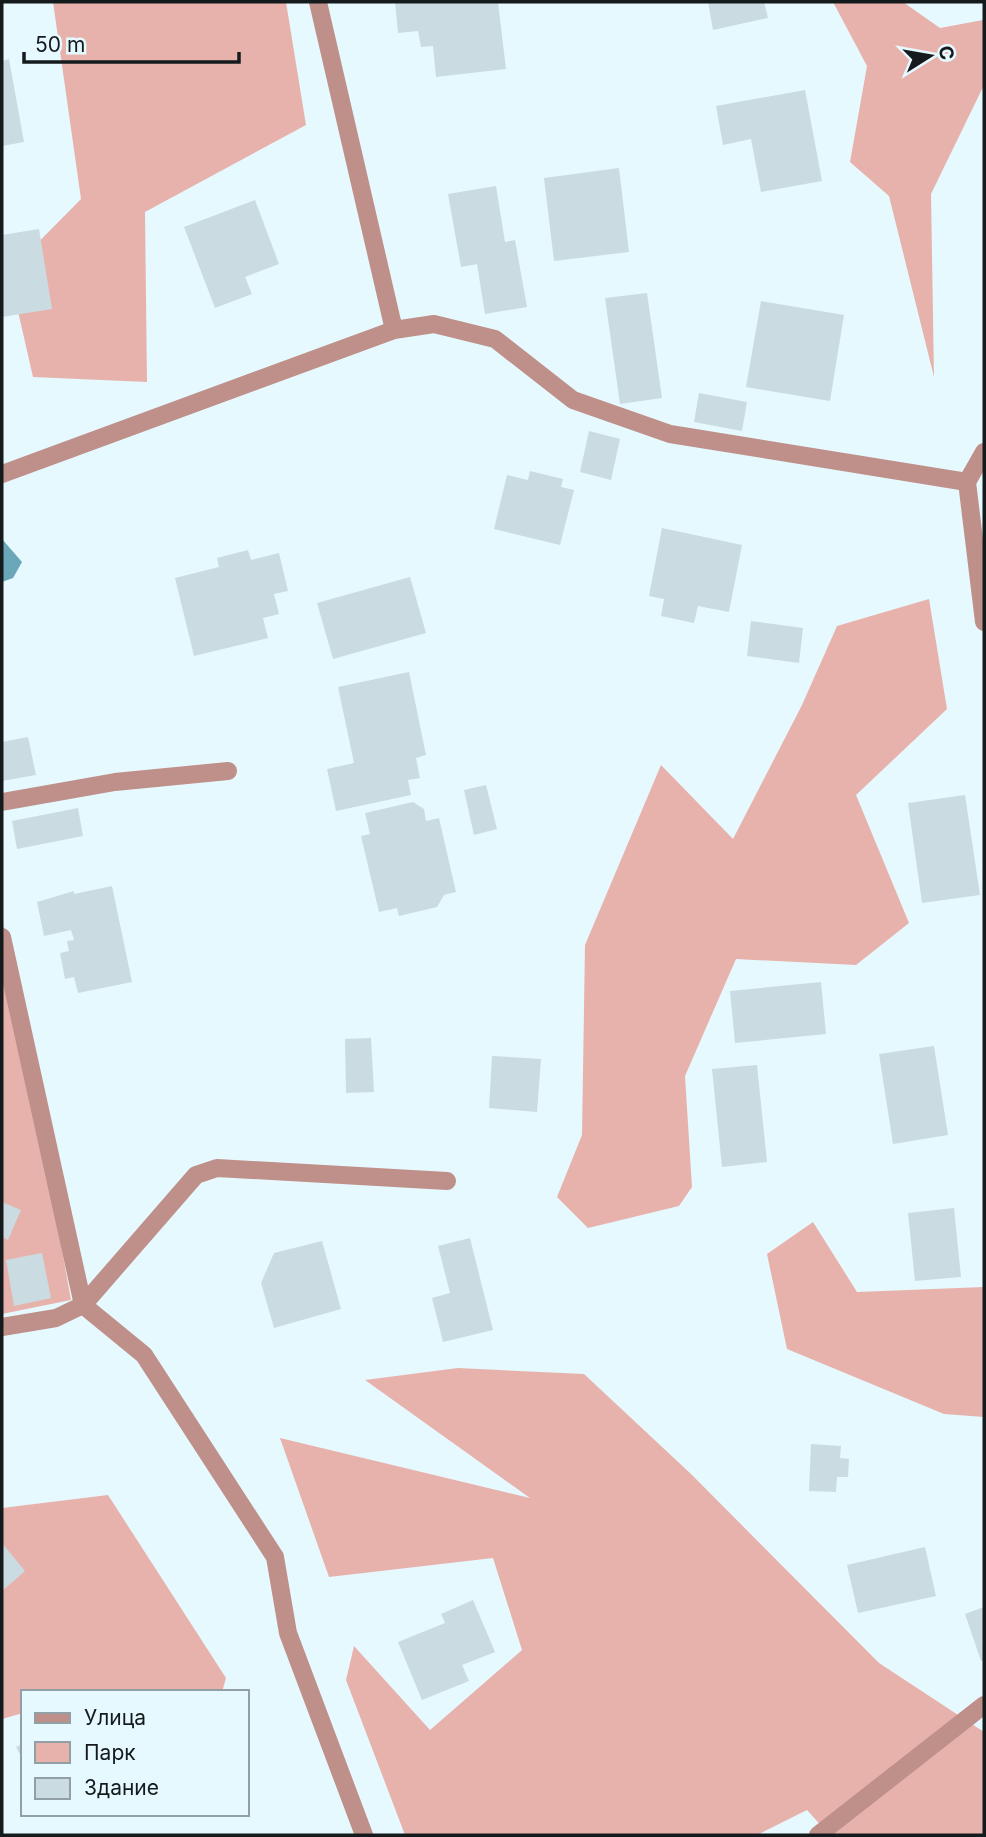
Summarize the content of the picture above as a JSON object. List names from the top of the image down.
{
  "legend": ["Улица", "Парк", "Здание"],
  "scale_bar": "50 m",
  "north": "right"
}
